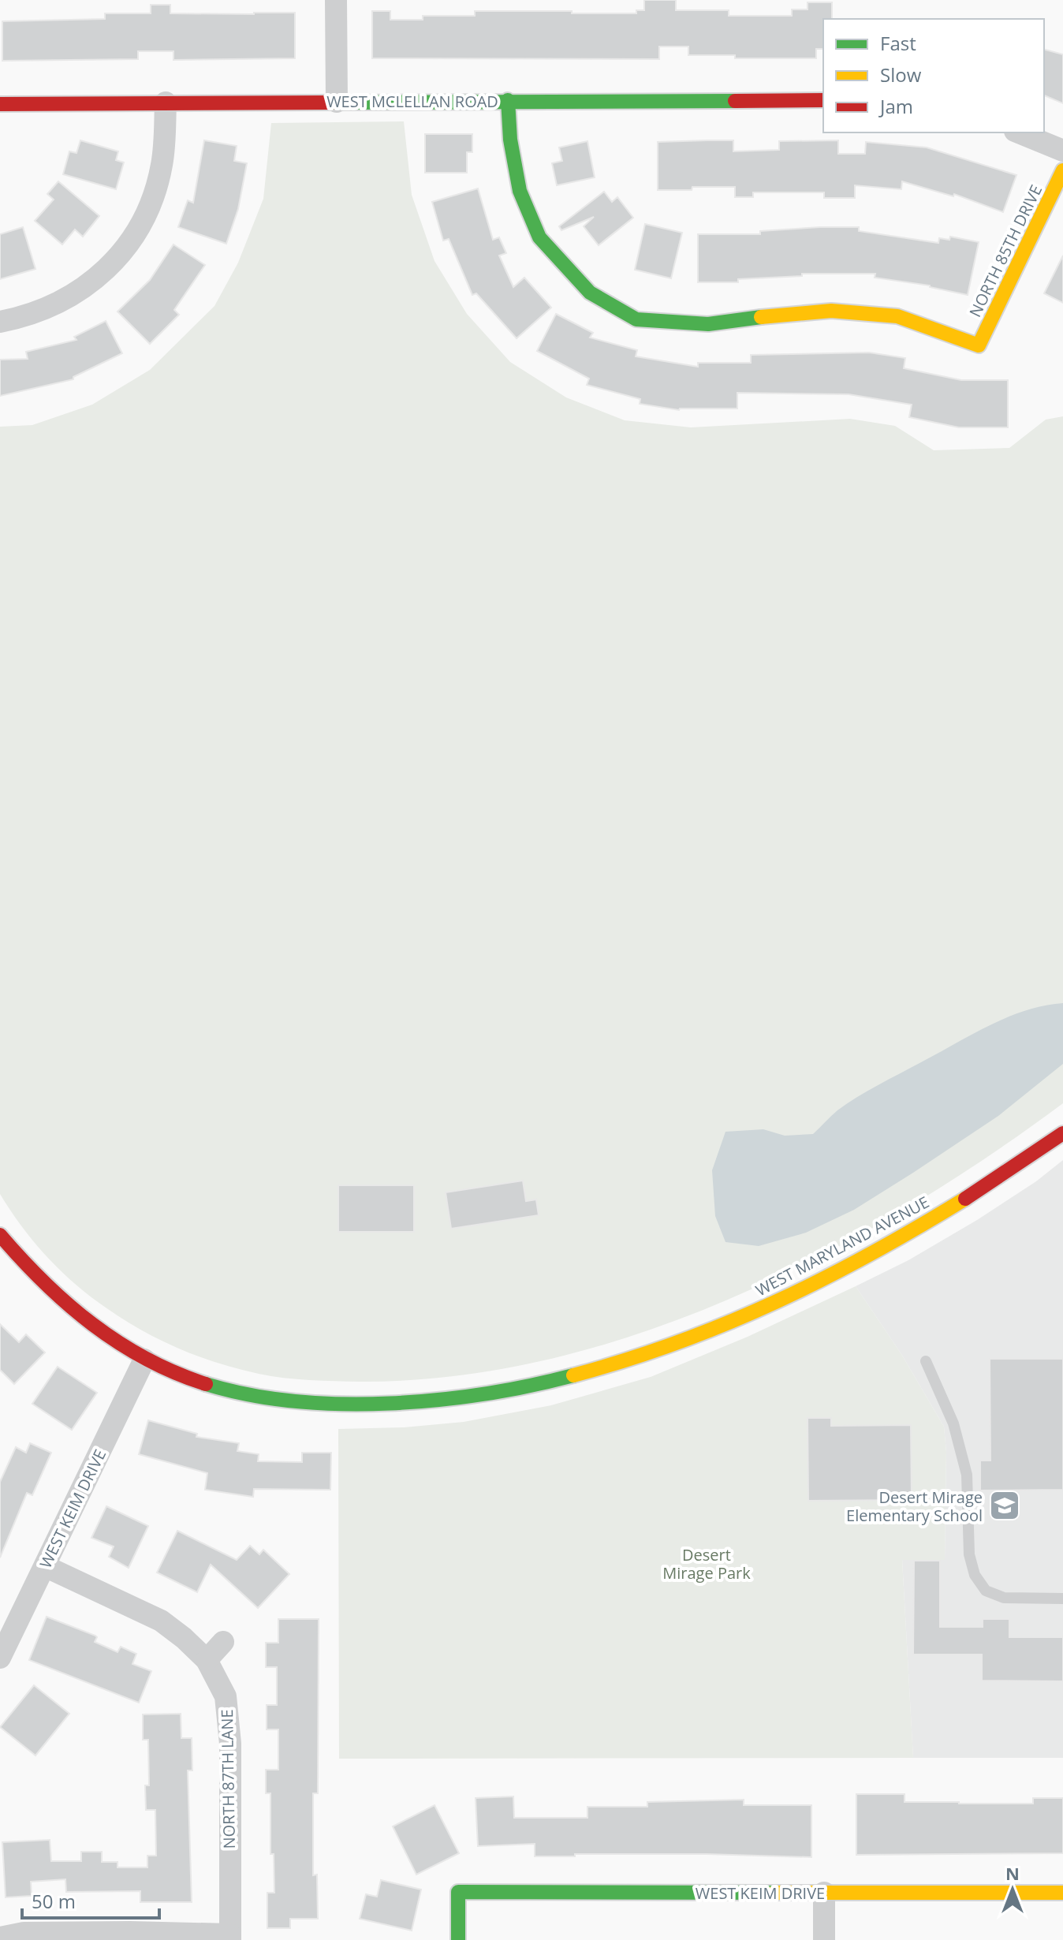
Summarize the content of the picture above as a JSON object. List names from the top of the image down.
{
  "streets": {
    "street": [
      "WEST MCLELLAN ROAD",
      "NORTH 85TH DRIVE",
      "WEST MARYLAND AVENUE",
      "WEST KEIM DRIVE",
      "NORTH 87TH LANE"
    ]
  },
  "crossings": [
    ["WEST MCLELLAN ROAD", "NORTH 85TH DRIVE"],
    ["WEST MARYLAND AVENUE", "WEST KEIM DRIVE"],
    ["WEST KEIM DRIVE", "NORTH 87TH LANE"]
  ],
  "parks": ["Desert Mirage Park"],
  "places": {
    "school or university": ["Desert Mirage Elementary School"]
  },
  "legend": ["Fast", "Slow", "Jam"],
  "scale_bar": "50 m",
  "north": "top"
}
